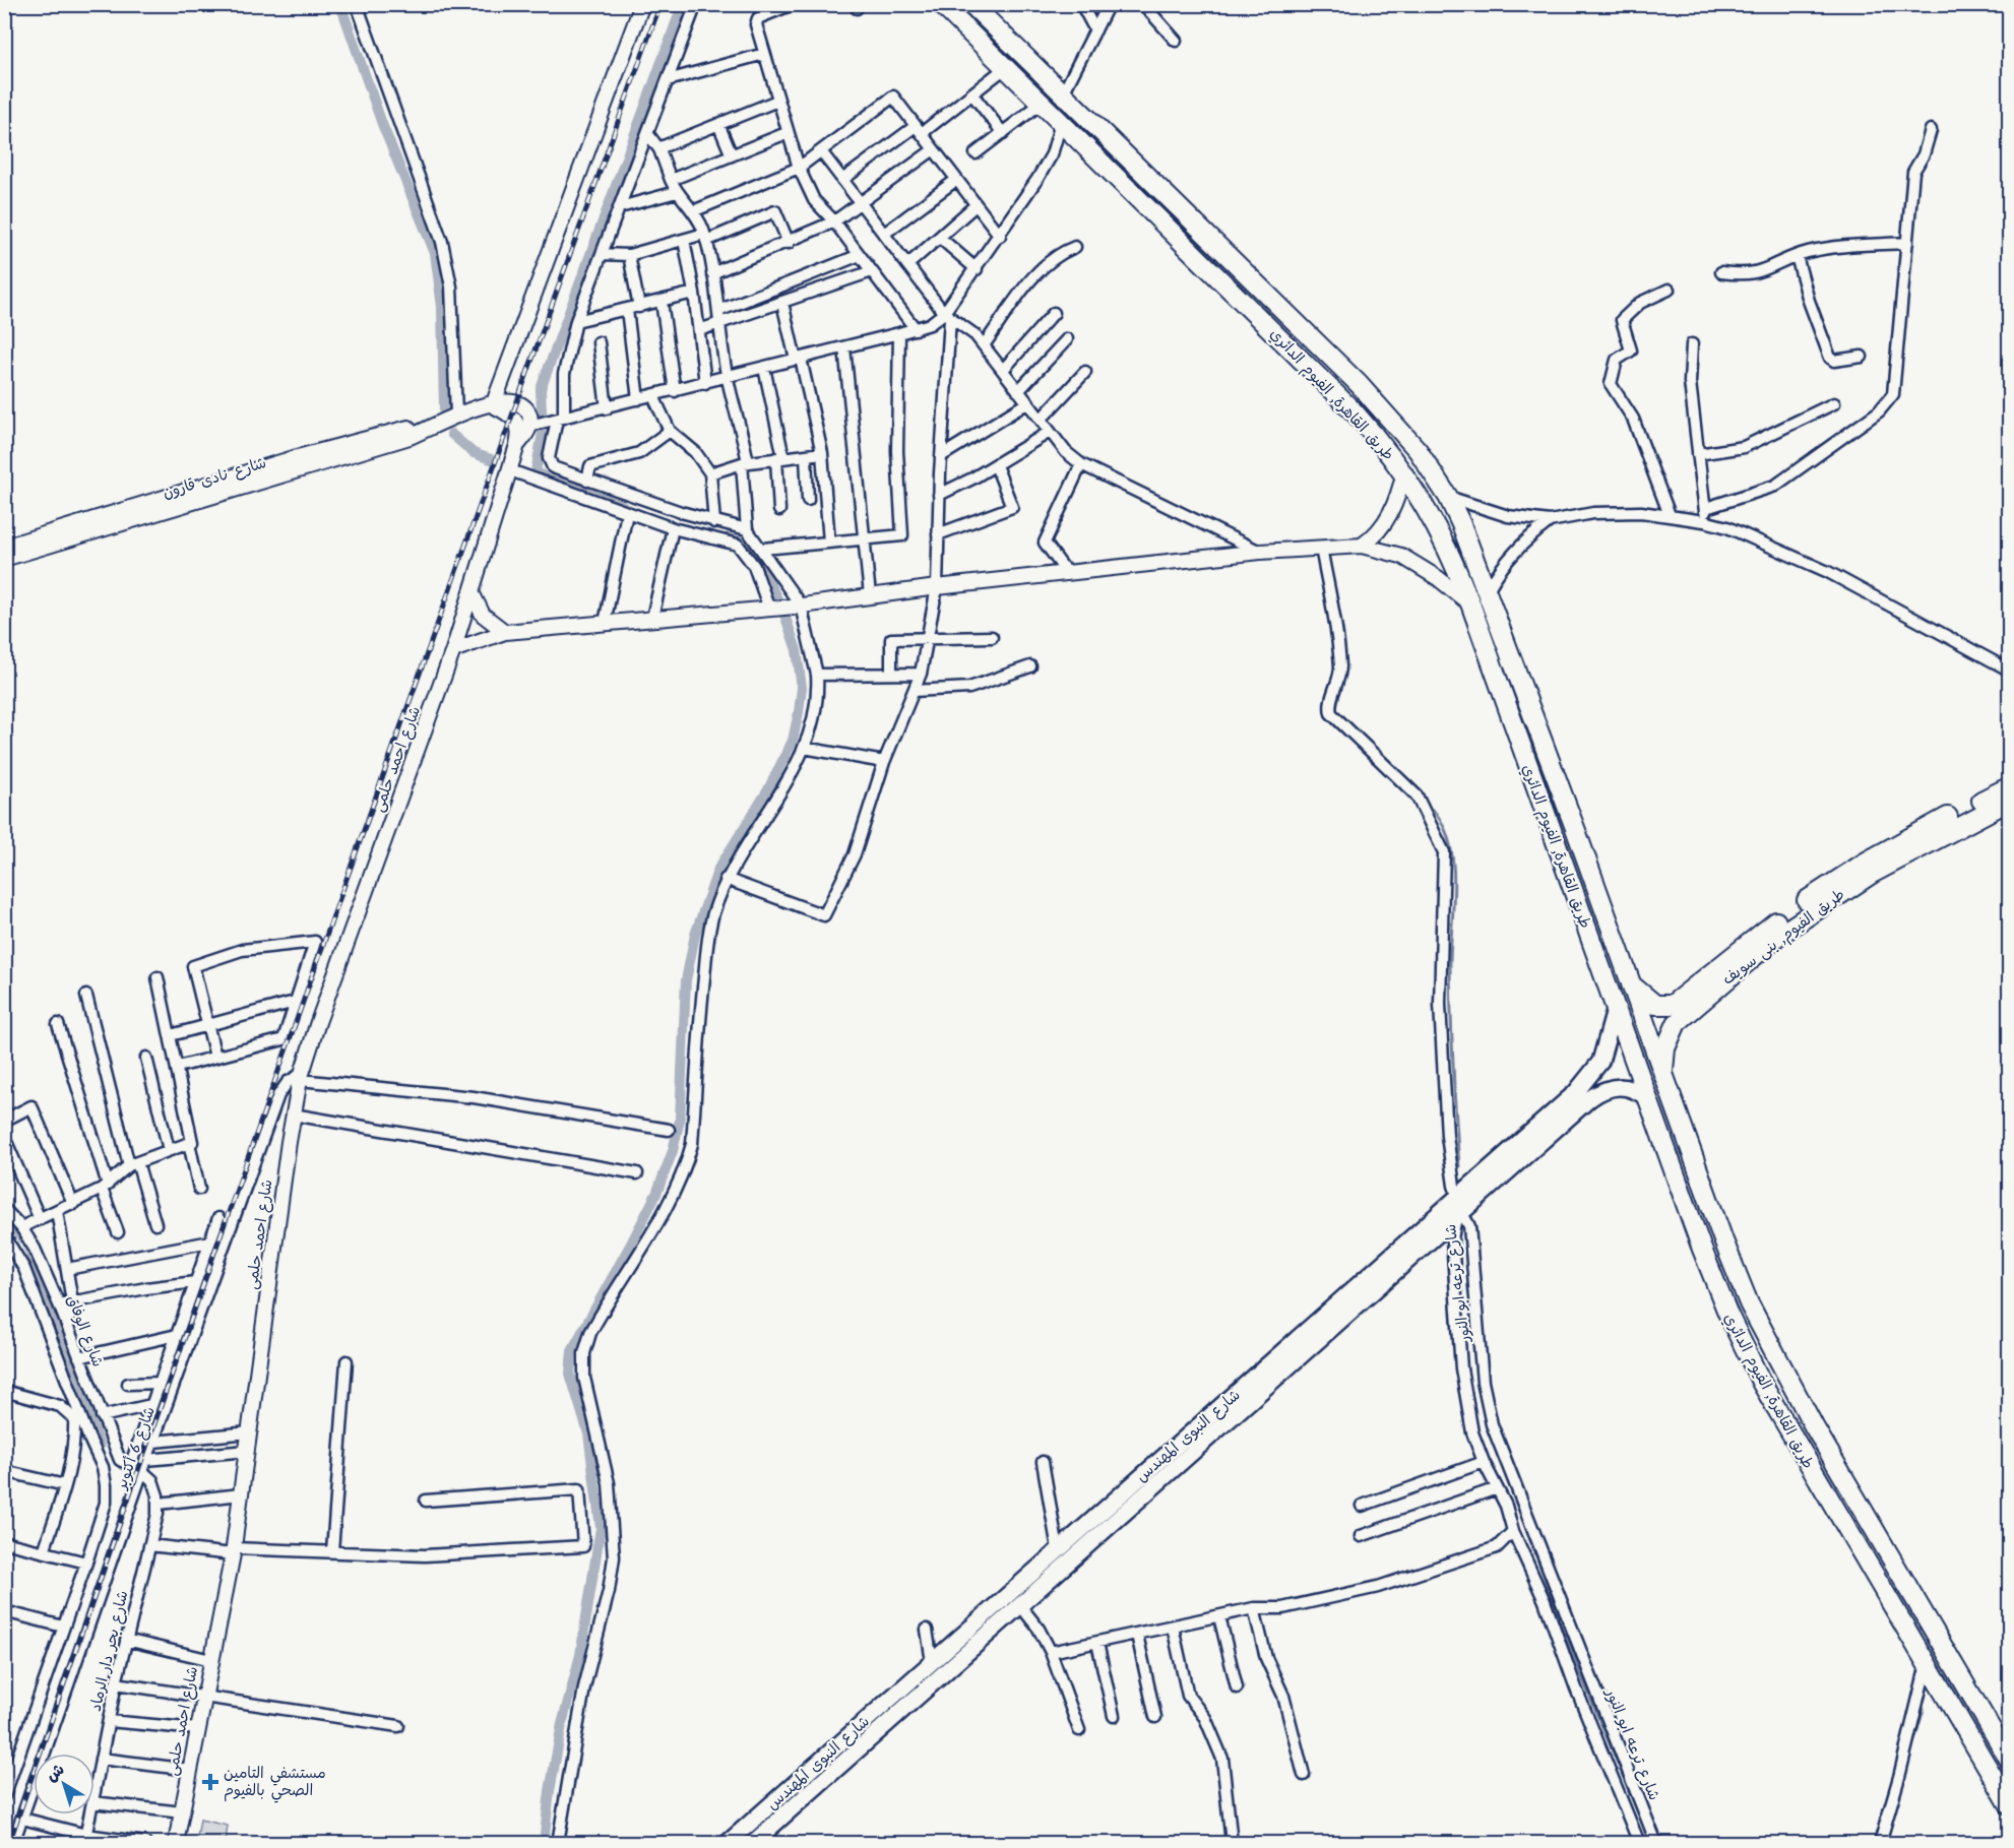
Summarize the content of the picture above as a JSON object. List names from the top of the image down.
{
  "streets": {
    "highway": ["طريق القاهرة, الفيوم الدائري", "طريق الفيوم, بنى سويف"],
    "main road": ["شارع نادى قارون", "شارع احمد حلمى", "شارع النبوى المهندس"],
    "street": [
      "شارع ترعه ابو النور",
      "شارع الوفاق",
      "شارع 6 أكتوبر",
      "شارع بحر دار الرماد"
    ]
  },
  "crossings": [
    ["طريق القاهرة, الفيوم الدائري", "طريق الفيوم, بنى سويف"],
    ["طريق القاهرة, الفيوم الدائري", "شارع النبوى المهندس"],
    ["شارع نادى قارون", "شارع احمد حلمى"],
    ["شارع احمد حلمى", "شارع 6 أكتوبر"],
    ["شارع ترعه ابو النور", "شارع النبوى المهندس"],
    ["شارع الوفاق", "شارع 6 أكتوبر"]
  ],
  "places": {
    "health": ["مستشفي التامين الصحي بالفيوم"]
  },
  "north": "top left"
}
